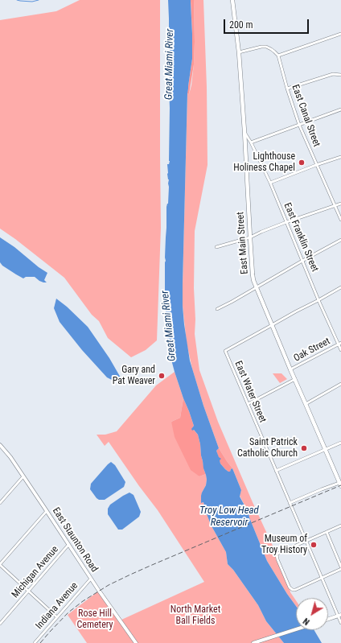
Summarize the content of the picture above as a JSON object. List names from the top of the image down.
{
  "streets": {
    "main road": ["East Main Street", "East Staunton Road"],
    "street": [
      "East Canal Street",
      "East Franklin Street",
      "Oak Street",
      "East Water Street",
      "Michigan Avenue",
      "Indiana Avenue"
    ]
  },
  "crossings": [
    ["East Franklin Street", "East Main Street"],
    ["East Franklin Street", "Oak Street"],
    ["East Main Street", "Oak Street"],
    ["East Main Street", "East Water Street"],
    ["East Staunton Road", "Michigan Avenue"],
    ["East Staunton Road", "Indiana Avenue"]
  ],
  "water": ["Great Miami River", "Troy Low Head Reservoir"],
  "parks": ["North Market Ball Fields", "Rose Hill Cemetery"],
  "places": [
    "Lighthouse Holiness Chapel",
    "Gary and Pat Weaver",
    "Saint Patrick Catholic Church",
    "Museum of Troy History"
  ],
  "scale_bar": "200 m",
  "north": "bottom left"
}
